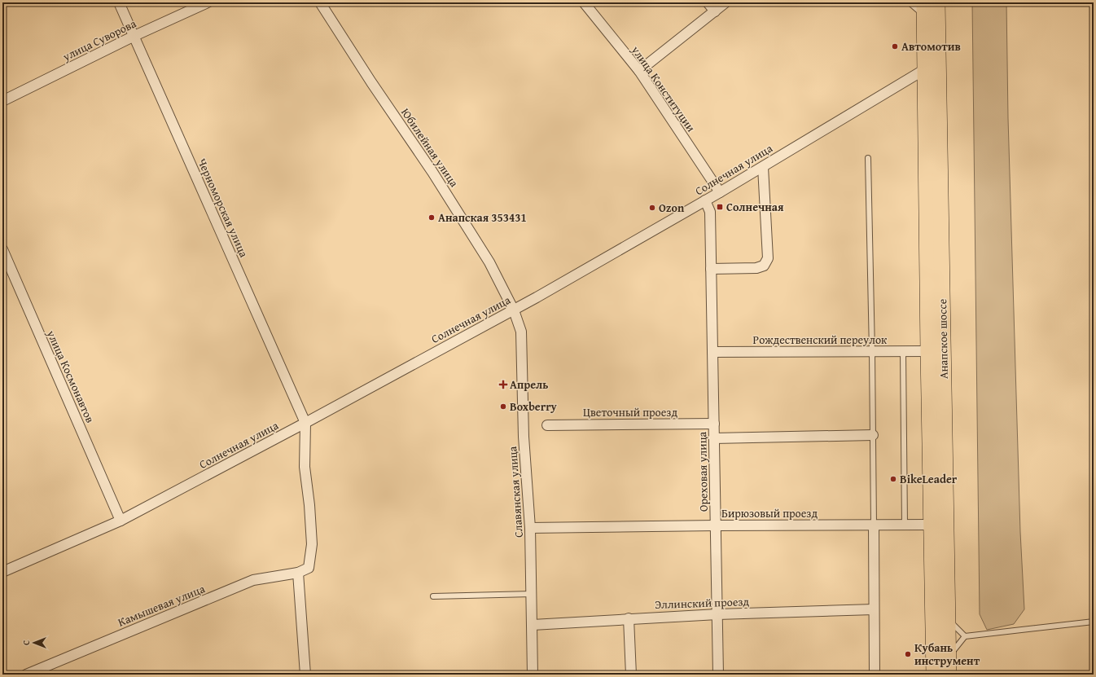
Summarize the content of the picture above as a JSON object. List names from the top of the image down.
{
  "streets": {
    "main road": ["Анапское шоссе"],
    "street": [
      "улица Суворова",
      "улица Конституции",
      "Юбилейная улица",
      "Солнечная улица",
      "Черноморская улица",
      "Рождественский переулок",
      "улица Космонавтов",
      "Цветочный проезд",
      "Ореховая улица",
      "Славянская улица",
      "Бирюзовый проезд",
      "Эллинский проезд",
      "Камышевая улица"
    ]
  },
  "crossings": [
    ["улица Суворова", "Черноморская улица"],
    ["улица Конституции", "Солнечная улица"],
    ["Юбилейная улица", "Солнечная улица"],
    ["Юбилейная улица", "Славянская улица"],
    ["Солнечная улица", "Черноморская улица"],
    ["Солнечная улица", "Анапское шоссе"],
    ["Солнечная улица", "улица Космонавтов"],
    ["Солнечная улица", "Ореховая улица"],
    ["Солнечная улица", "Славянская улица"],
    ["Солнечная улица", "Камышевая улица"],
    ["Черноморская улица", "Камышевая улица"],
    ["Анапское шоссе", "Рождественский переулок"],
    ["Анапское шоссе", "Бирюзовый проезд"],
    ["Рождественский переулок", "Ореховая улица"],
    ["Цветочный проезд", "Ореховая улица"],
    ["Ореховая улица", "Бирюзовый проезд"],
    ["Ореховая улица", "Эллинский проезд"],
    ["Славянская улица", "Бирюзовый проезд"],
    ["Славянская улица", "Эллинский проезд"]
  ],
  "places": {
    "other": [
      "Автомотив",
      "Ozon",
      "Анапская 353431",
      "Boxberry",
      "BikeLeader",
      "Кубань инструмент"
    ],
    "transit": ["Солнечная"],
    "health": ["Апрель"]
  },
  "north": "left"
}
